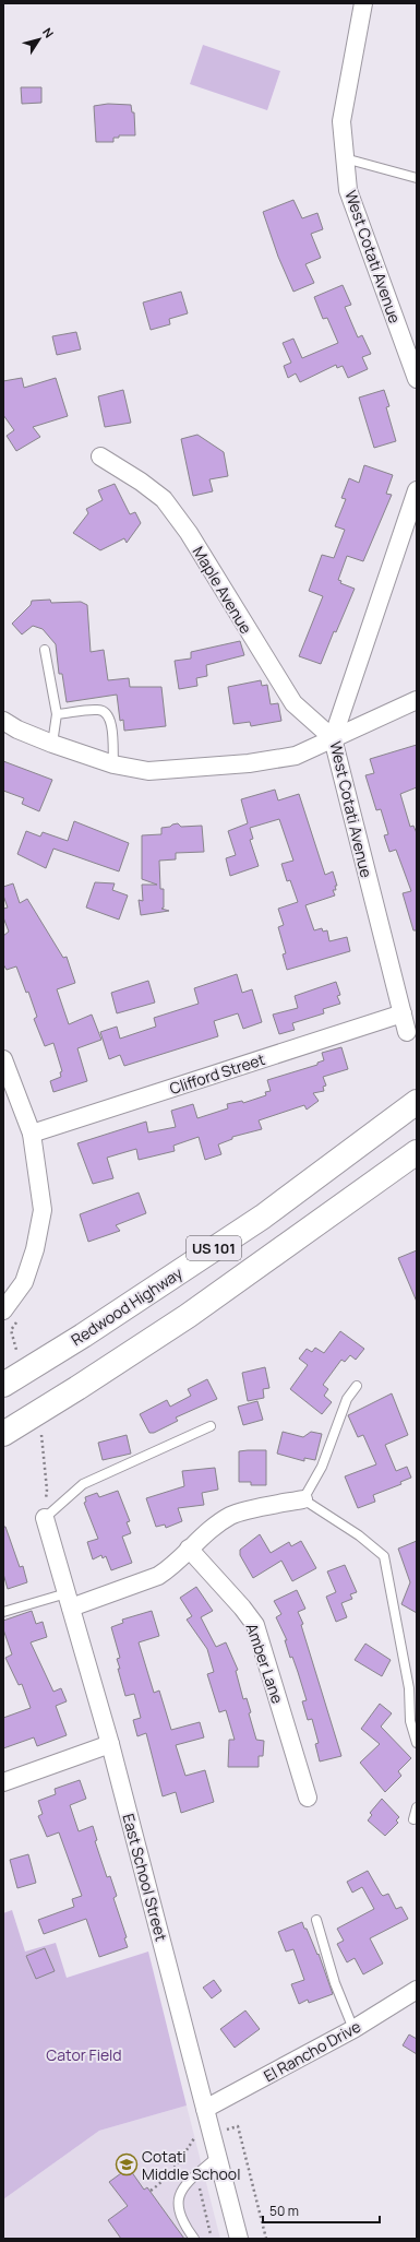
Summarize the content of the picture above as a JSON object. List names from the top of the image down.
{
  "streets": {
    "highway": ["US 101", "Redwood Highway"],
    "street": [
      "West Cotati Avenue",
      "Maple Avenue",
      "Clifford Street",
      "Amber Lane",
      "East School Street",
      "El Rancho Drive"
    ]
  },
  "crossings": [
    ["West Cotati Avenue", "Maple Avenue"],
    ["West Cotati Avenue", "Clifford Street"],
    ["East School Street", "El Rancho Drive"]
  ],
  "parks": ["Cator Field"],
  "places": {
    "school or university": ["Cotati Middle School"]
  },
  "scale_bar": "50 m",
  "north": "top right"
}
